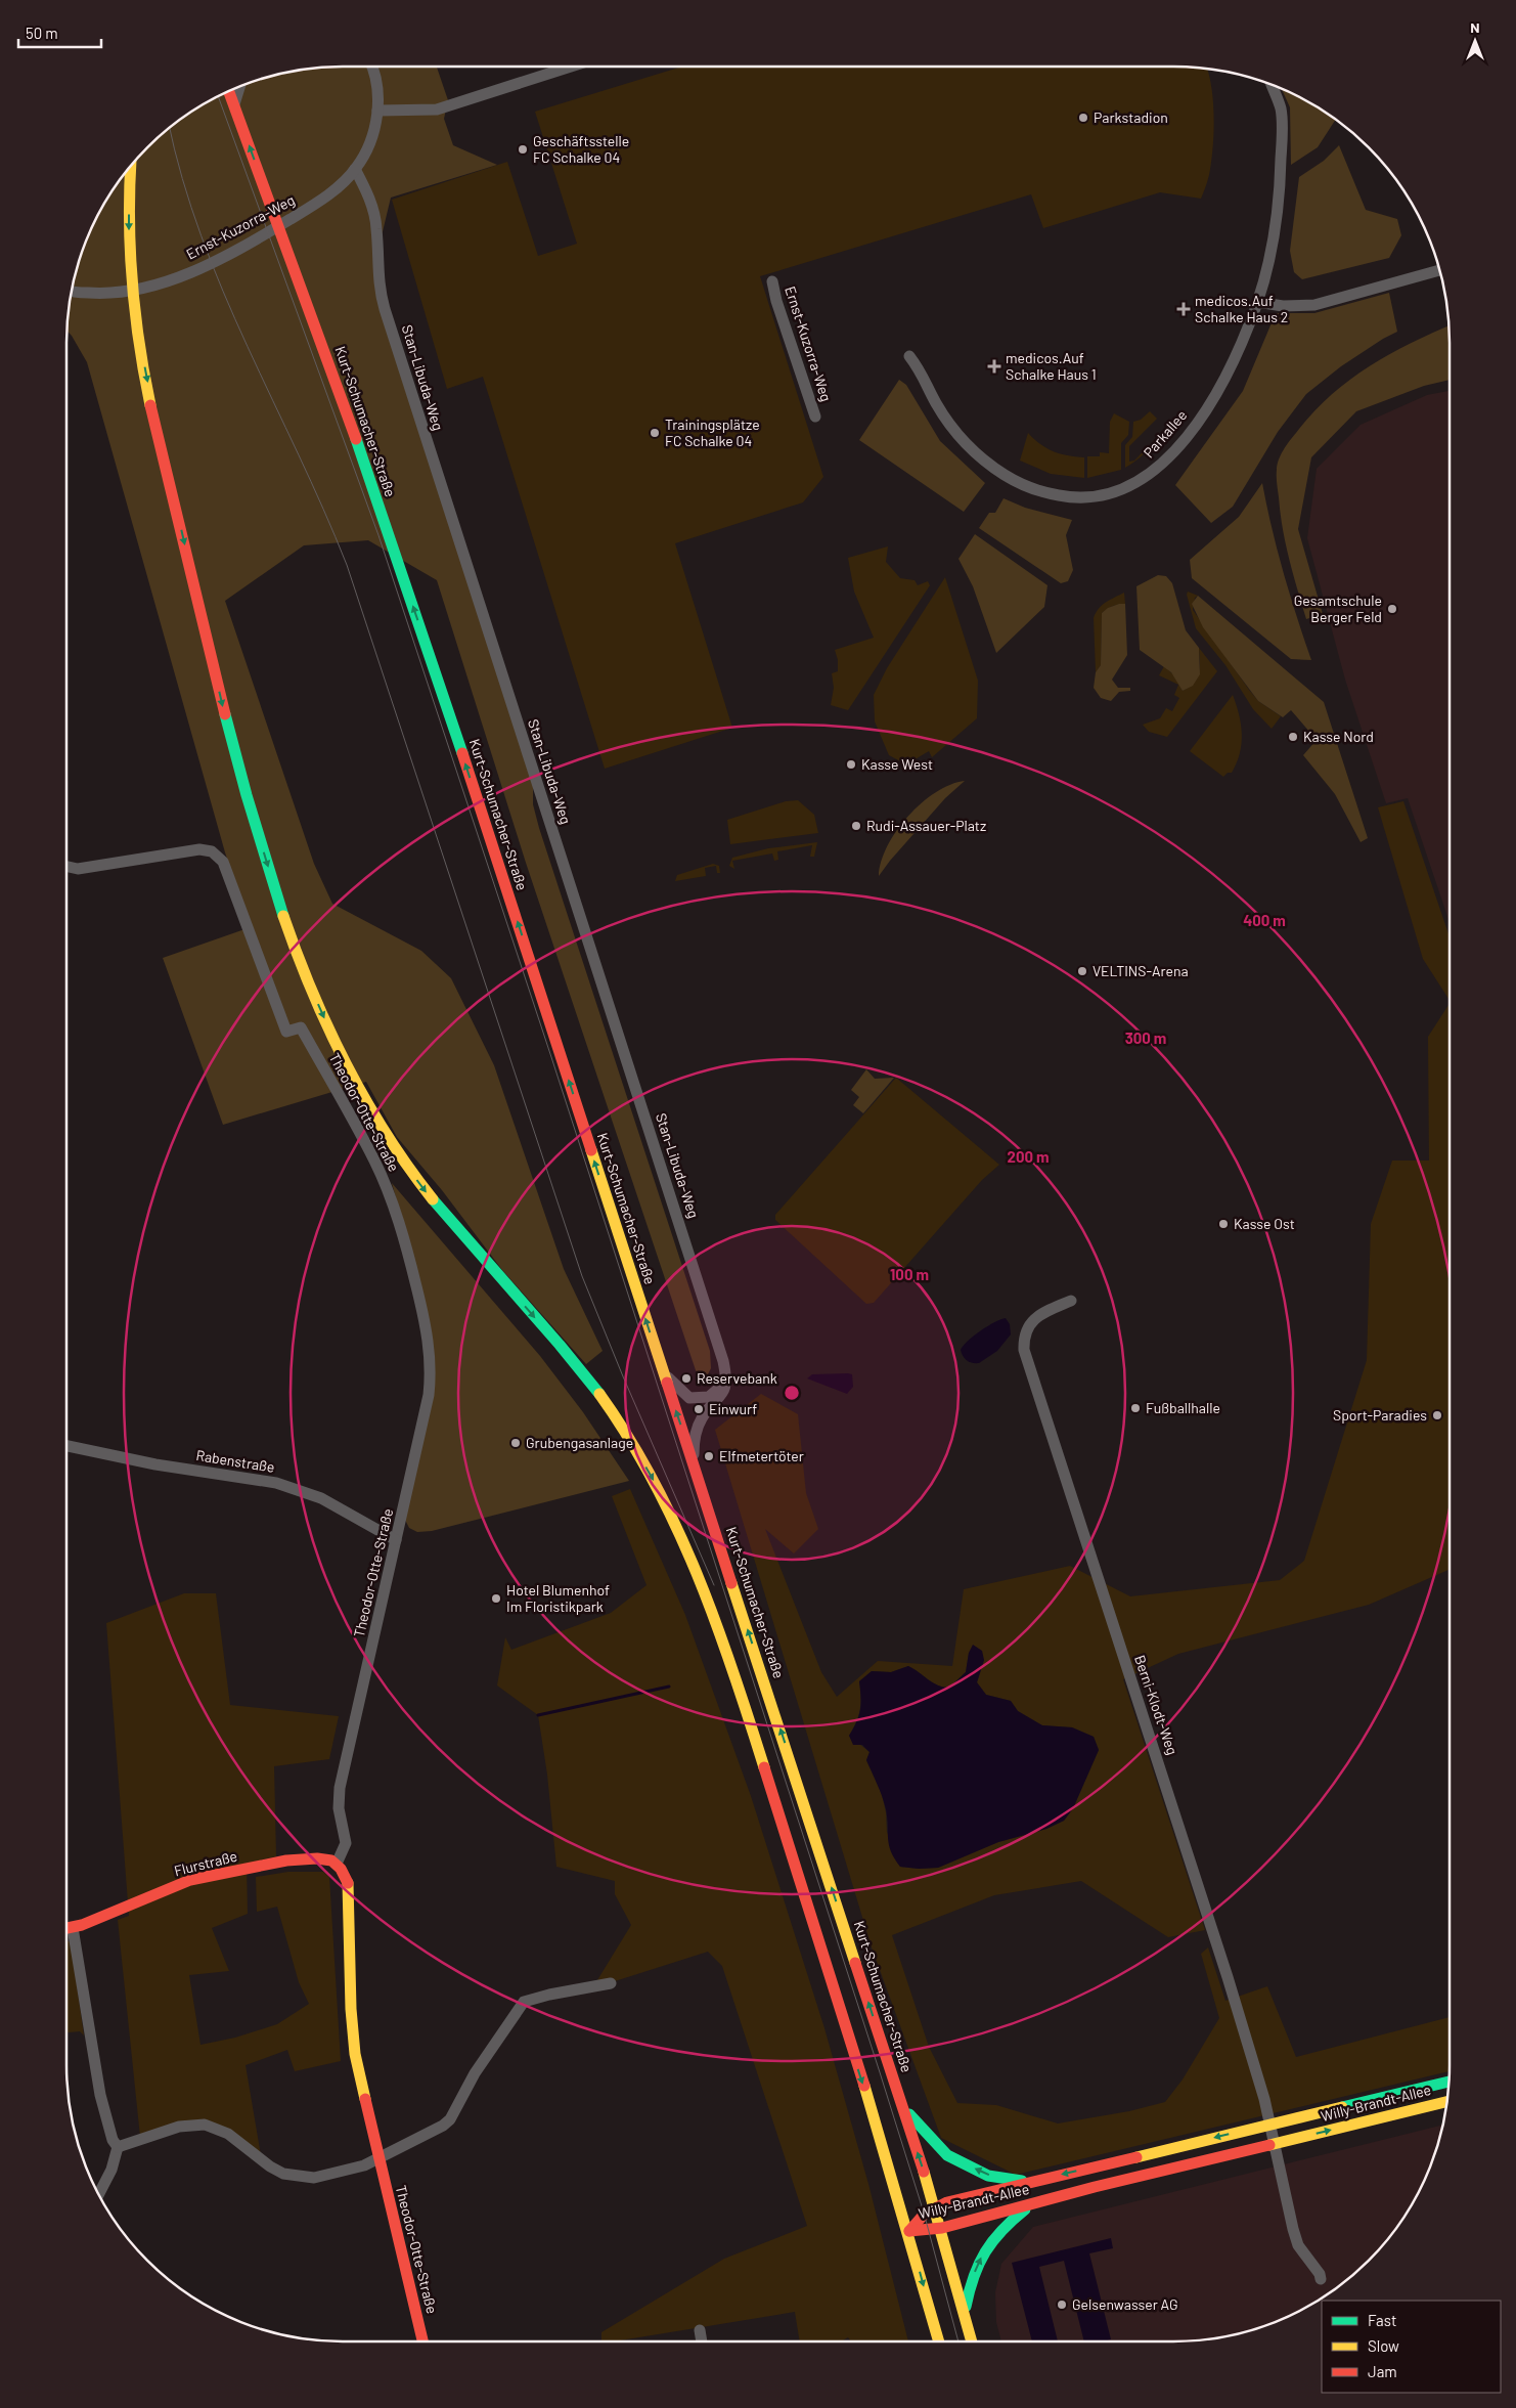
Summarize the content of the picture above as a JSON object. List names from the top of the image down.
{
  "streets": {
    "main road": [
      "Kurt-Schumacher-Straße",
      "Theodor-Otte-Straße",
      "Flurstraße",
      "Willy-Brandt-Allee"
    ],
    "street": [
      "Ernst-Kuzorra-Weg",
      "Stan-Libuda-Weg",
      "Parkallee",
      "Rabenstraße",
      "Berni-Klodt-Weg"
    ]
  },
  "crossings": [
    ["Ernst-Kuzorra-Weg", "Stan-Libuda-Weg"],
    ["Kurt-Schumacher-Straße", "Willy-Brandt-Allee"],
    ["Theodor-Otte-Straße", "Rabenstraße"],
    ["Theodor-Otte-Straße", "Flurstraße"],
    ["Berni-Klodt-Weg", "Willy-Brandt-Allee"]
  ],
  "places": {
    "other": [
      "Parkstadion",
      "Geschäftsstelle FC Schalke 04",
      "Trainingsplätze FC Schalke 04",
      "Gesamtschule Berger Feld",
      "Kasse Nord",
      "Kasse West",
      "Rudi-Assauer-Platz",
      "VELTINS-Arena",
      "Kasse Ost",
      "Reservebank",
      "Fußballhalle",
      "Einwurf",
      "Sport-Paradies",
      "Grubengasanlage",
      "Elfmetertöter",
      "Hotel Blumenhof Im Floristikpark",
      "Gelsenwasser AG"
    ],
    "health": ["medicos.Auf Schalke Haus 2", "medicos.Auf Schalke Haus 1"]
  },
  "legend": ["Fast", "Slow", "Jam"],
  "scale_bar": "50 m",
  "north": "top",
  "rings": [
    "400 m",
    "300 m",
    "200 m",
    "100 m"
  ]
}
